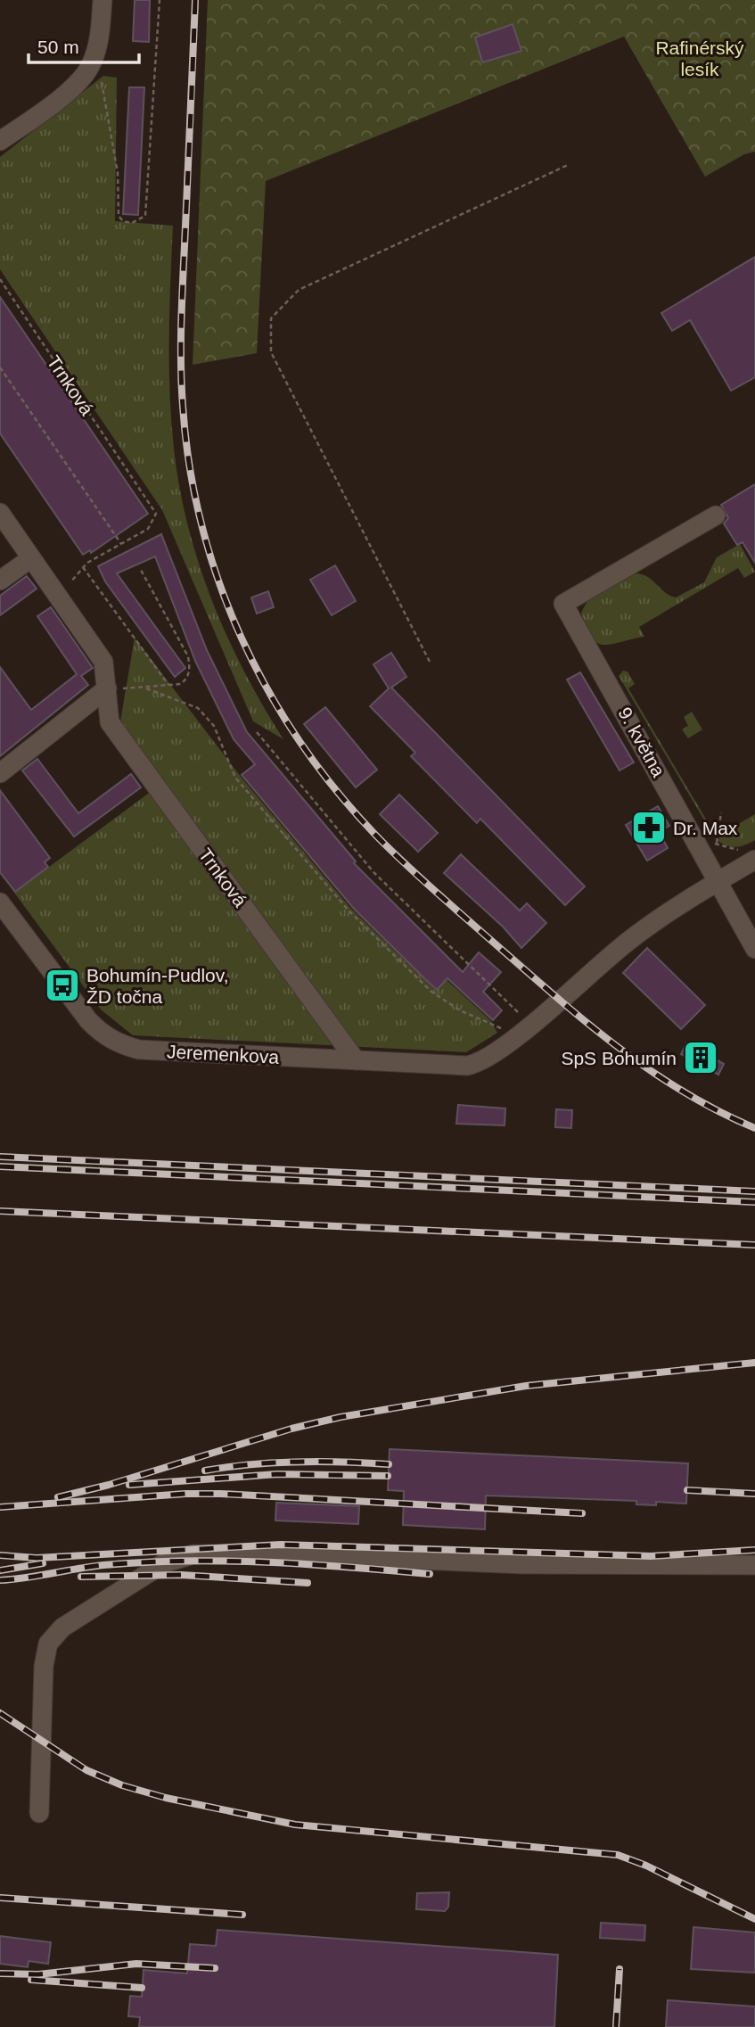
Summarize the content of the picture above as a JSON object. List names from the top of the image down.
{
  "streets": {
    "street": ["Trnková", "9. května", "Jeremenkova"]
  },
  "crossings": [
    ["Trnková", "Jeremenkova"]
  ],
  "parks": ["Rafinérský lesík"],
  "places": {
    "pharmacy": ["Dr. Max"],
    "bus stop": ["Bohumín-Pudlov, ŽD točna"],
    "building": ["SpS Bohumín"]
  },
  "scale_bar": "50 m"
}
